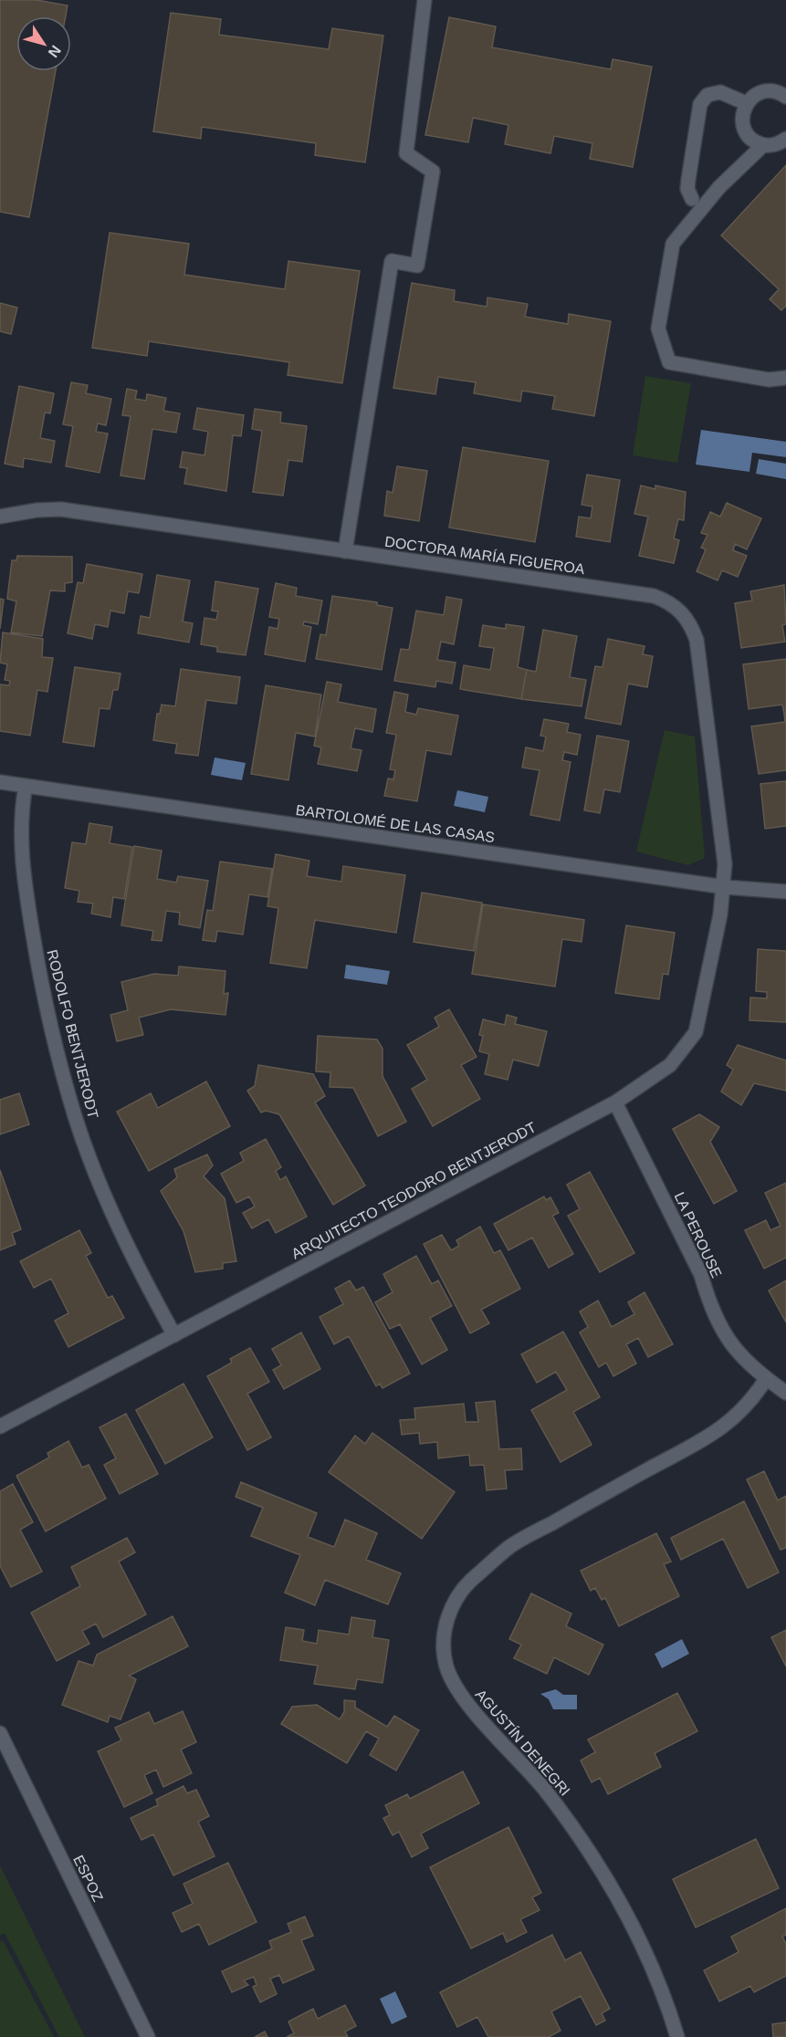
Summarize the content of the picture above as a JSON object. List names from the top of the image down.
{
  "streets": {
    "street": [
      "DOCTORA MARÍA FIGUEROA",
      "BARTOLOMÉ DE LAS CASAS",
      "RODOLFO BENTJERODT",
      "ARQUITECTO TEODORO BENTJERODT",
      "LA PEROUSE",
      "AGUSTÍN DENEGRI",
      "ESPOZ"
    ]
  },
  "crossings": [
    ["DOCTORA MARÍA FIGUEROA", "BARTOLOMÉ DE LAS CASAS"],
    ["DOCTORA MARÍA FIGUEROA", "ARQUITECTO TEODORO BENTJERODT"],
    ["BARTOLOMÉ DE LAS CASAS", "RODOLFO BENTJERODT"],
    ["BARTOLOMÉ DE LAS CASAS", "ARQUITECTO TEODORO BENTJERODT"],
    ["RODOLFO BENTJERODT", "ARQUITECTO TEODORO BENTJERODT"],
    ["ARQUITECTO TEODORO BENTJERODT", "LA PEROUSE"],
    ["LA PEROUSE", "AGUSTÍN DENEGRI"]
  ],
  "north": "bottom right"
}
